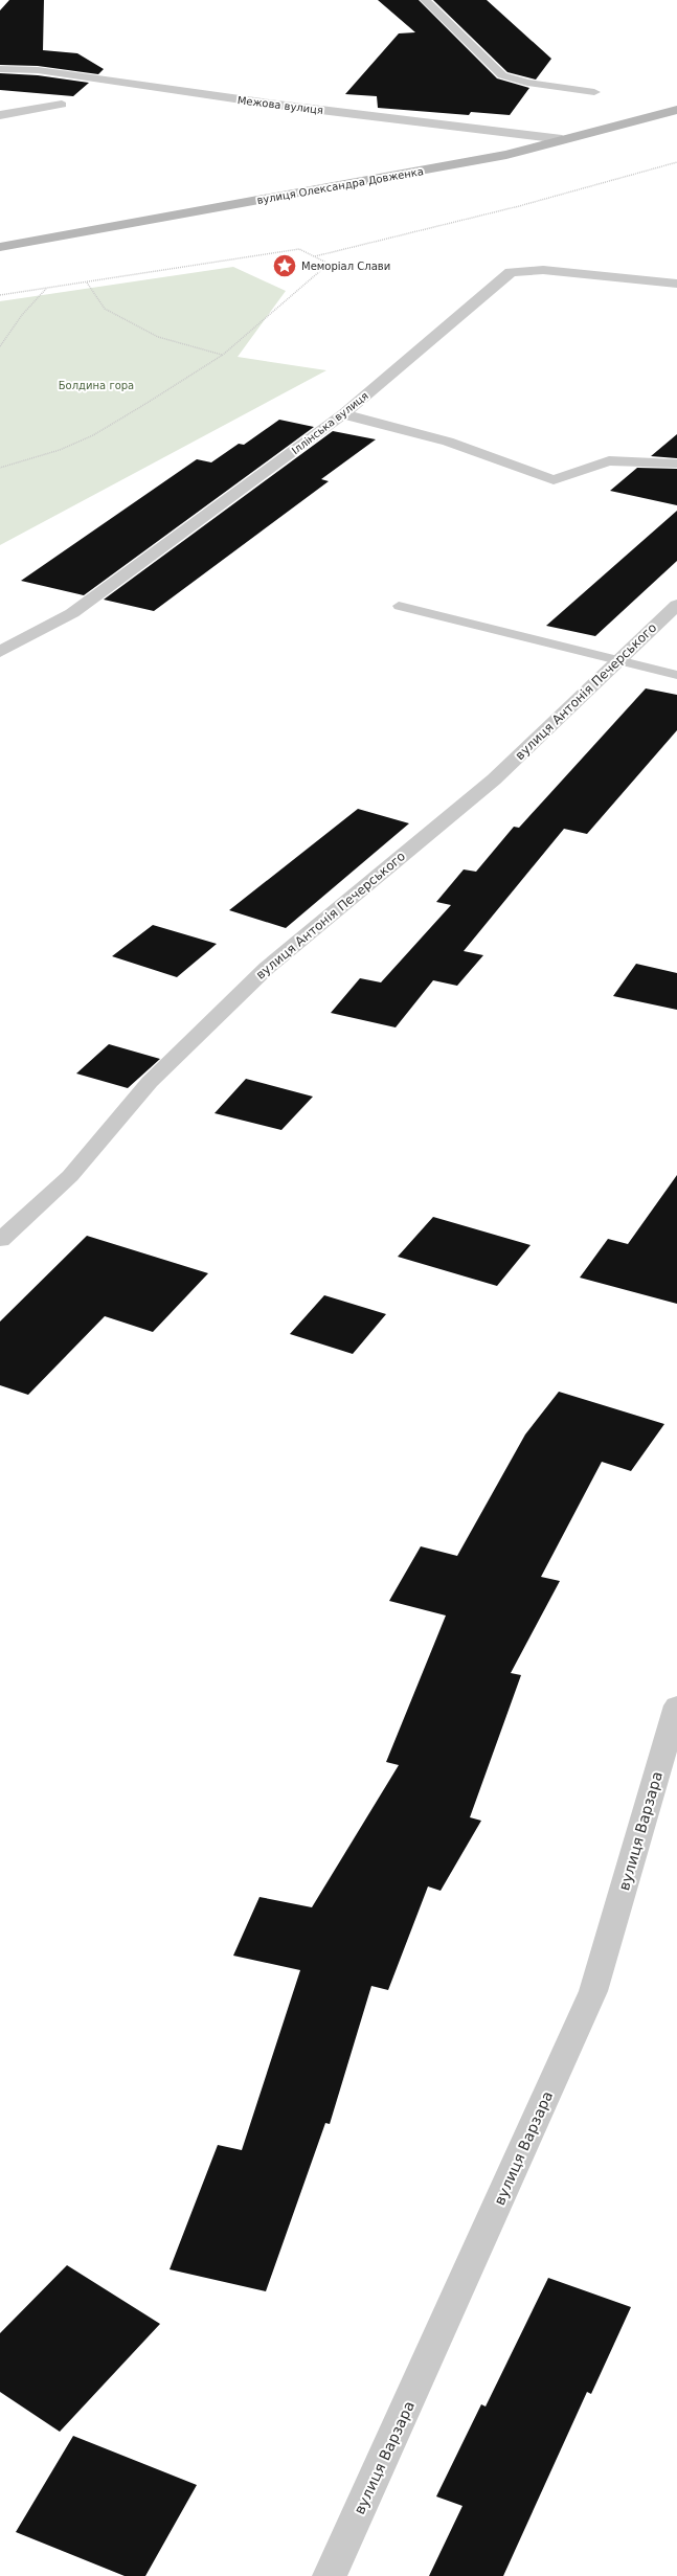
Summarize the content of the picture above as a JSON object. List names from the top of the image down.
{
  "streets": {
    "main road": ["вулиця Олександра Довженка"],
    "street": [
      "Межова вулиця",
      "Іллінська вулиця",
      "вулиця Антонія Печерського",
      "вулиця Варзара"
    ]
  },
  "crossings": [
    ["Межова вулиця", "вулиця Олександра Довженка"]
  ],
  "parks": ["Болдина гора"],
  "places": {
    "place": ["Меморіал Слави"]
  }
}
